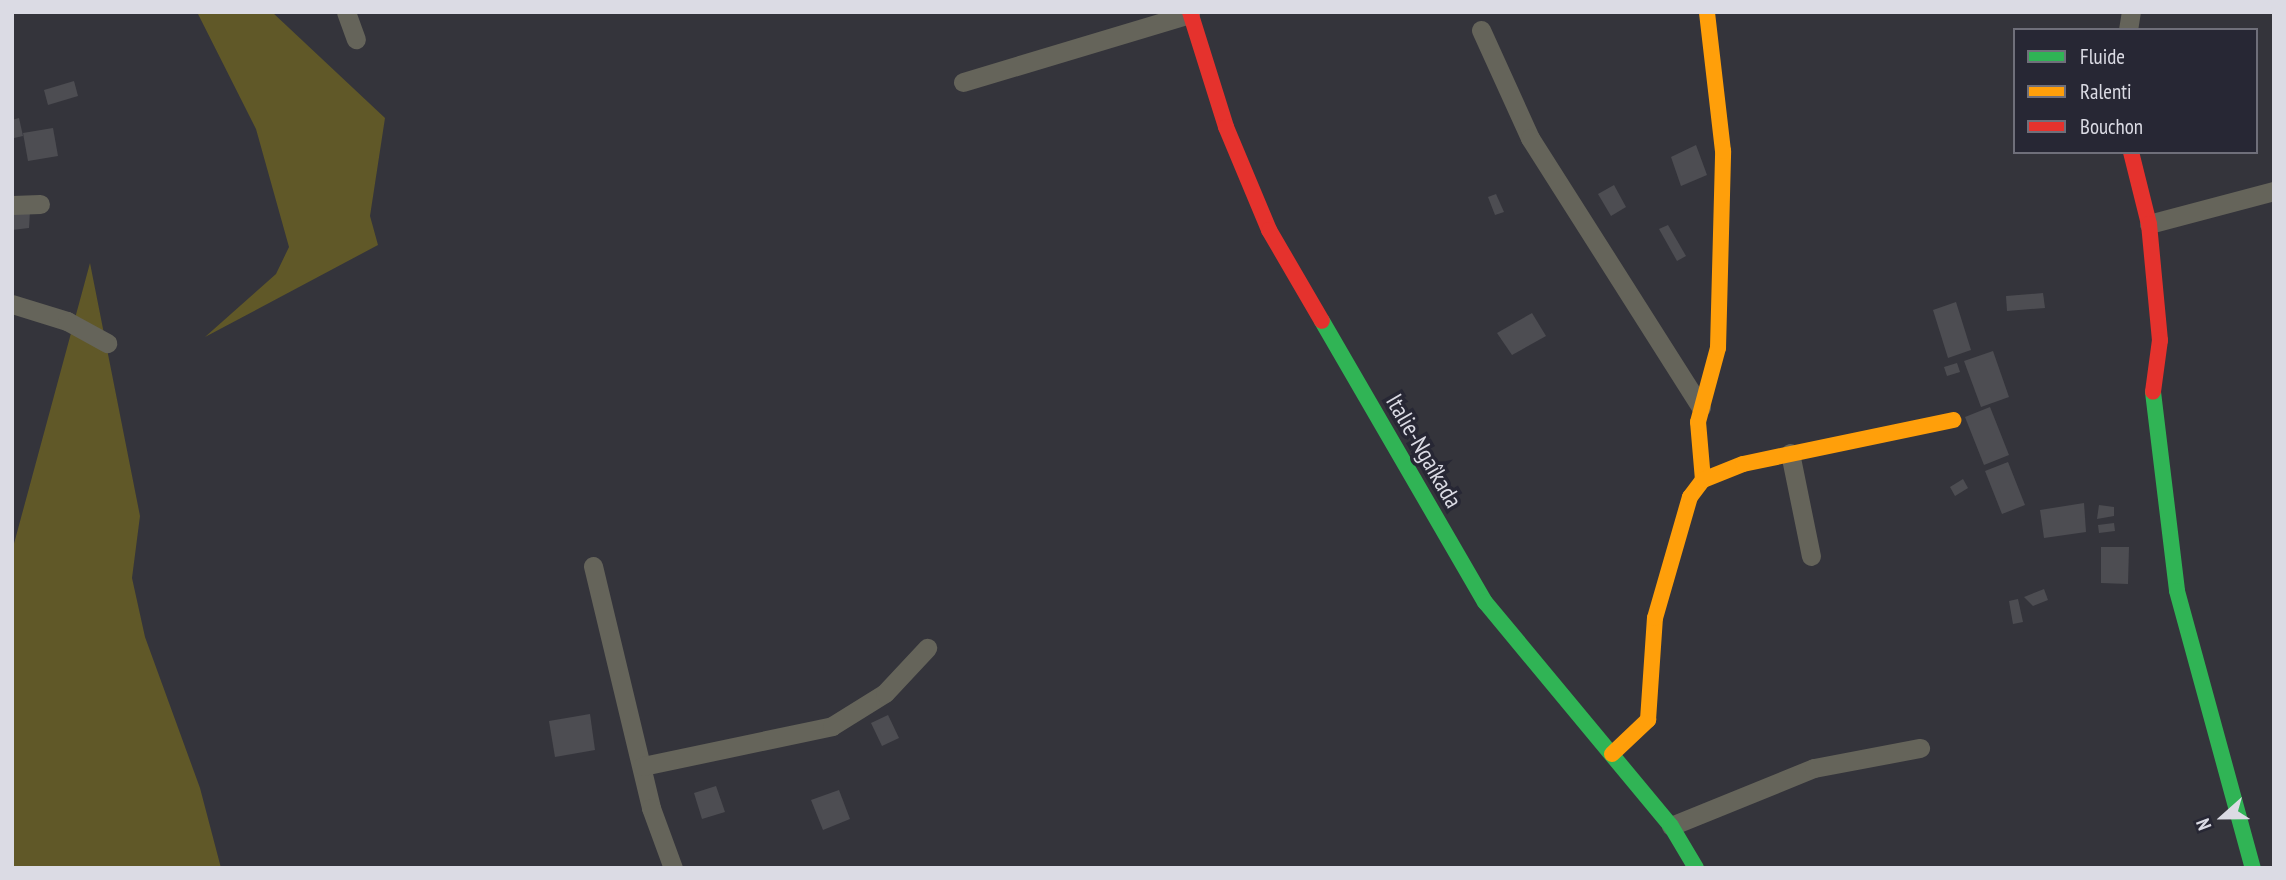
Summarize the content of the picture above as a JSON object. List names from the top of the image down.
{
  "streets": {
    "street": ["Italie-Ngaîkada"]
  },
  "legend": ["Fluide", "Ralenti", "Bouchon"],
  "north": "left"
}
